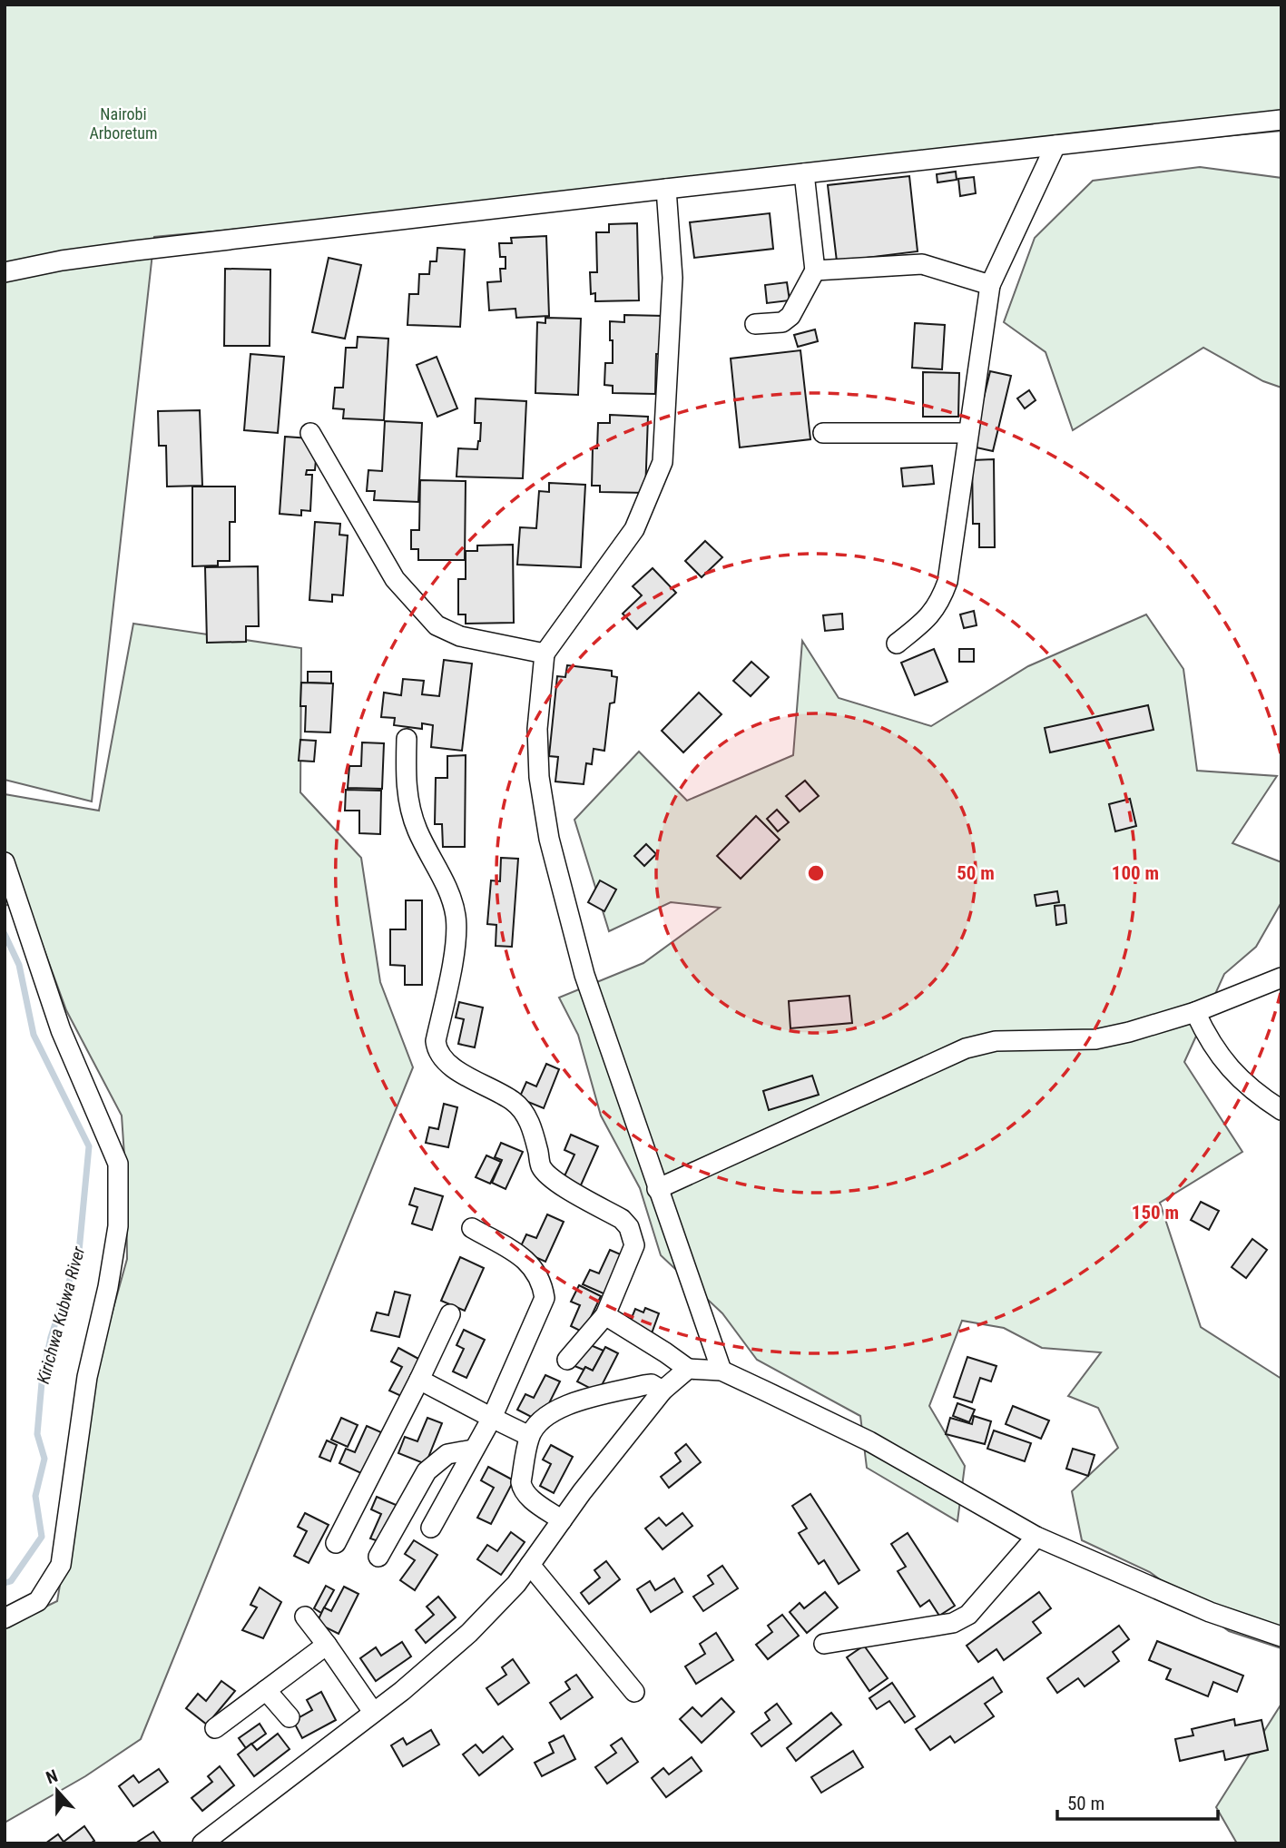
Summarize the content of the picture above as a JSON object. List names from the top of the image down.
{
  "water": ["Kirichwa Kubwa River"],
  "parks": ["Nairobi Arboretum"],
  "scale_bar": "50 m",
  "north": "top",
  "rings": ["50 m", "100 m", "150 m"]
}
